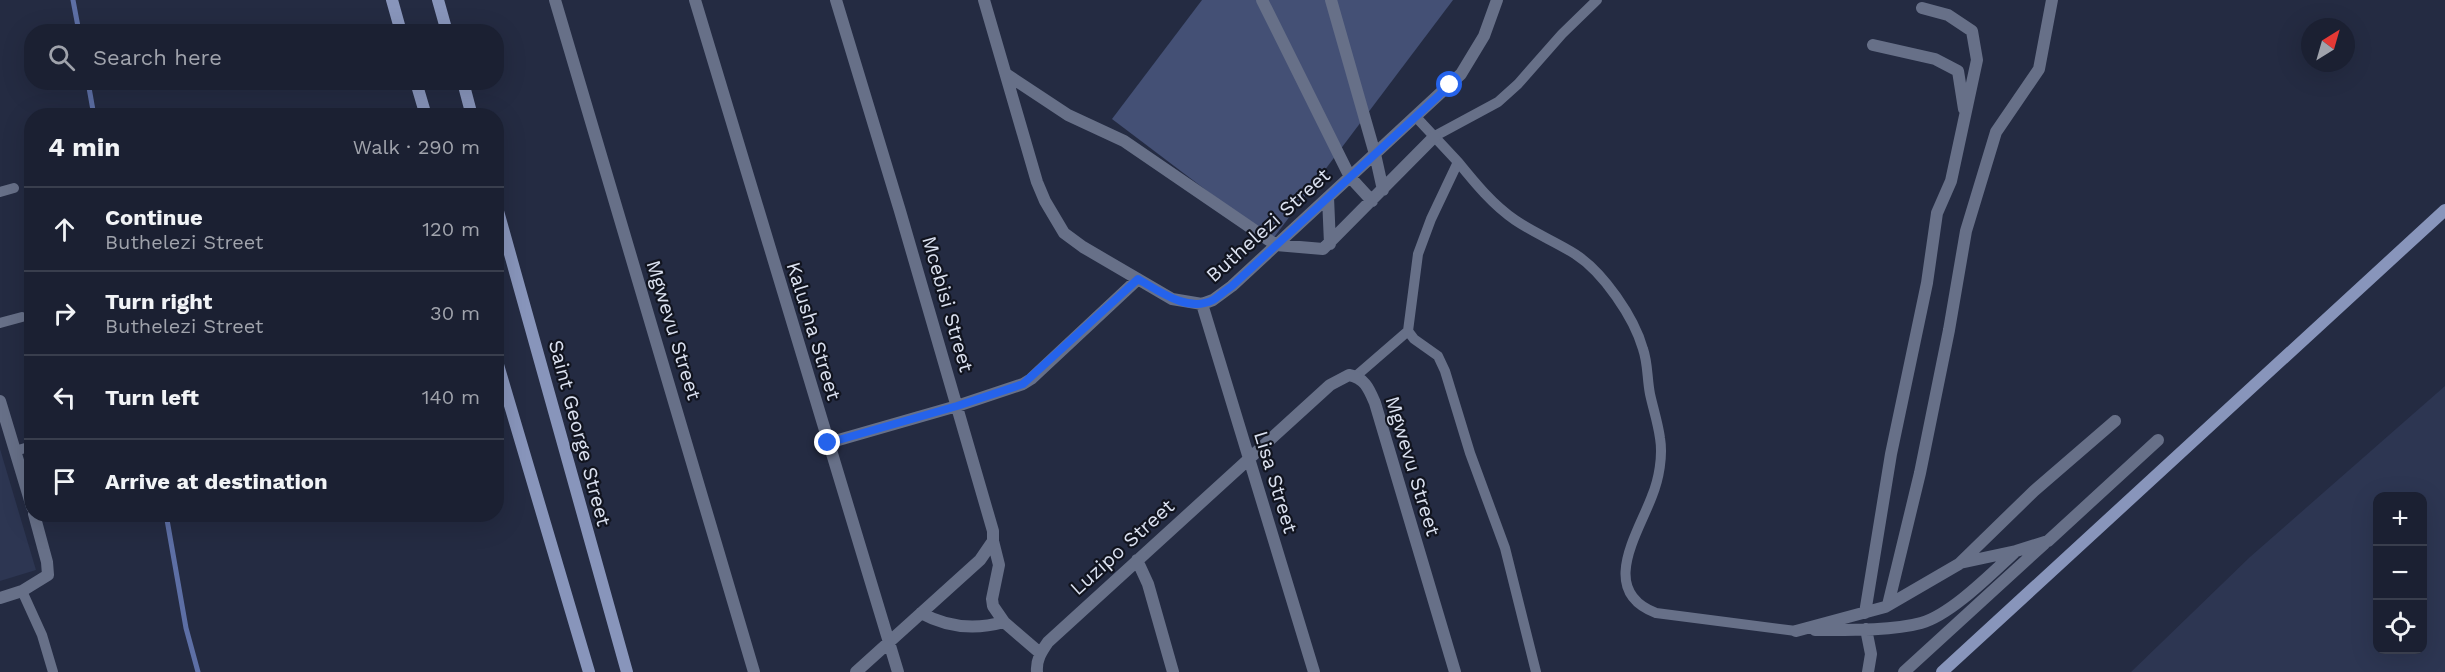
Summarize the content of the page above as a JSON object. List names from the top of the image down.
{
  "streets": {
    "main road": ["Saint George Street"],
    "street": [
      "Buthelezi Street",
      "Mcebisi Street",
      "Mgwevu Street",
      "Kalusha Street",
      "Lisa Street",
      "Luzipo Street"
    ]
  },
  "crossings": [
    ["Buthelezi Street", "Lisa Street"],
    ["Lisa Street", "Luzipo Street"]
  ],
  "north": "top right",
  "page": {
    "search": "Search here",
    "heading": ["4 min", "Walk · 290 m"],
    "list": [
      ["Continue", "Buthelezi Street", "120 m"],
      ["Turn right", "Buthelezi Street", "30 m"],
      ["Turn left", "140 m"],
      "Arrive at destination"
    ],
    "map_buttons": ["+", "−"]
  }
}
